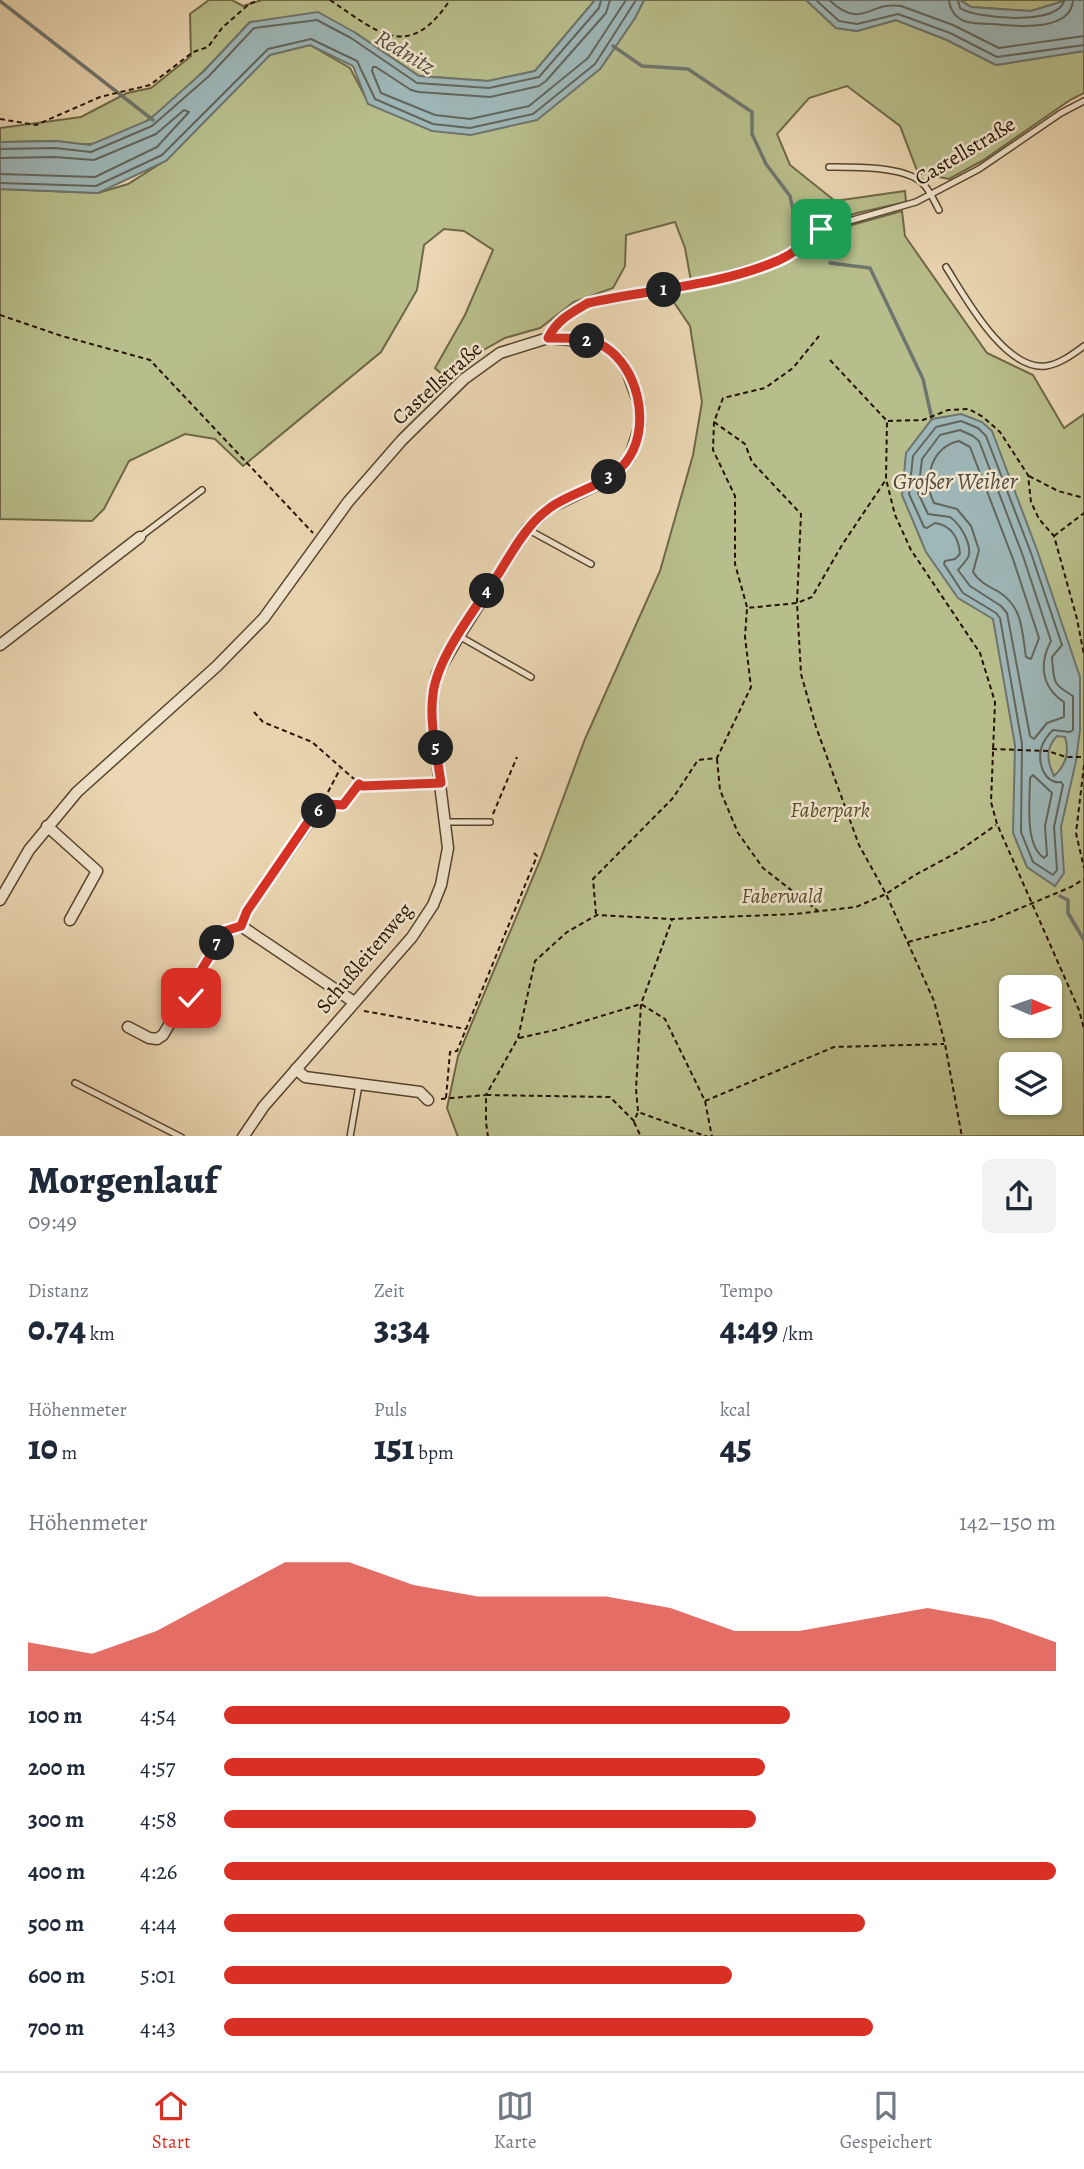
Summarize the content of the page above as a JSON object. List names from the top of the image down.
{
  "streets": {
    "street": ["Castellstraße", "Schußleitenweg"]
  },
  "crossings": [
    ["Castellstraße", "Schußleitenweg"]
  ],
  "water": ["Rednitz", "Großer Weiher"],
  "parks": ["Faberpark", "Faberwald"],
  "north": "right",
  "page": {
    "pins": [
      "1",
      "2",
      "3",
      "4",
      "5",
      "6",
      "7"
    ],
    "heading": ["Morgenlauf", "09:49"],
    "stats": [
      ["Distanz", "0.74 km"],
      ["Zeit", "3:34"],
      ["Tempo", "4:49 /km"],
      ["Höhenmeter", "10 m"],
      ["Puls", "151 bpm"],
      ["kcal", "45"]
    ],
    "chart": ["Höhenmeter", "142–150 m"],
    "list": [
      {
        "name": "100 m",
        "note": "4:54"
      },
      {
        "name": "200 m",
        "note": "4:57"
      },
      {
        "name": "300 m",
        "note": "4:58"
      },
      {
        "name": "400 m",
        "note": "4:26"
      },
      {
        "name": "500 m",
        "note": "4:44"
      },
      {
        "name": "600 m",
        "note": "5:01"
      },
      {
        "name": "700 m",
        "note": "4:43"
      }
    ],
    "tabs": ["Start", "Karte", "Gespeichert"]
  }
}
